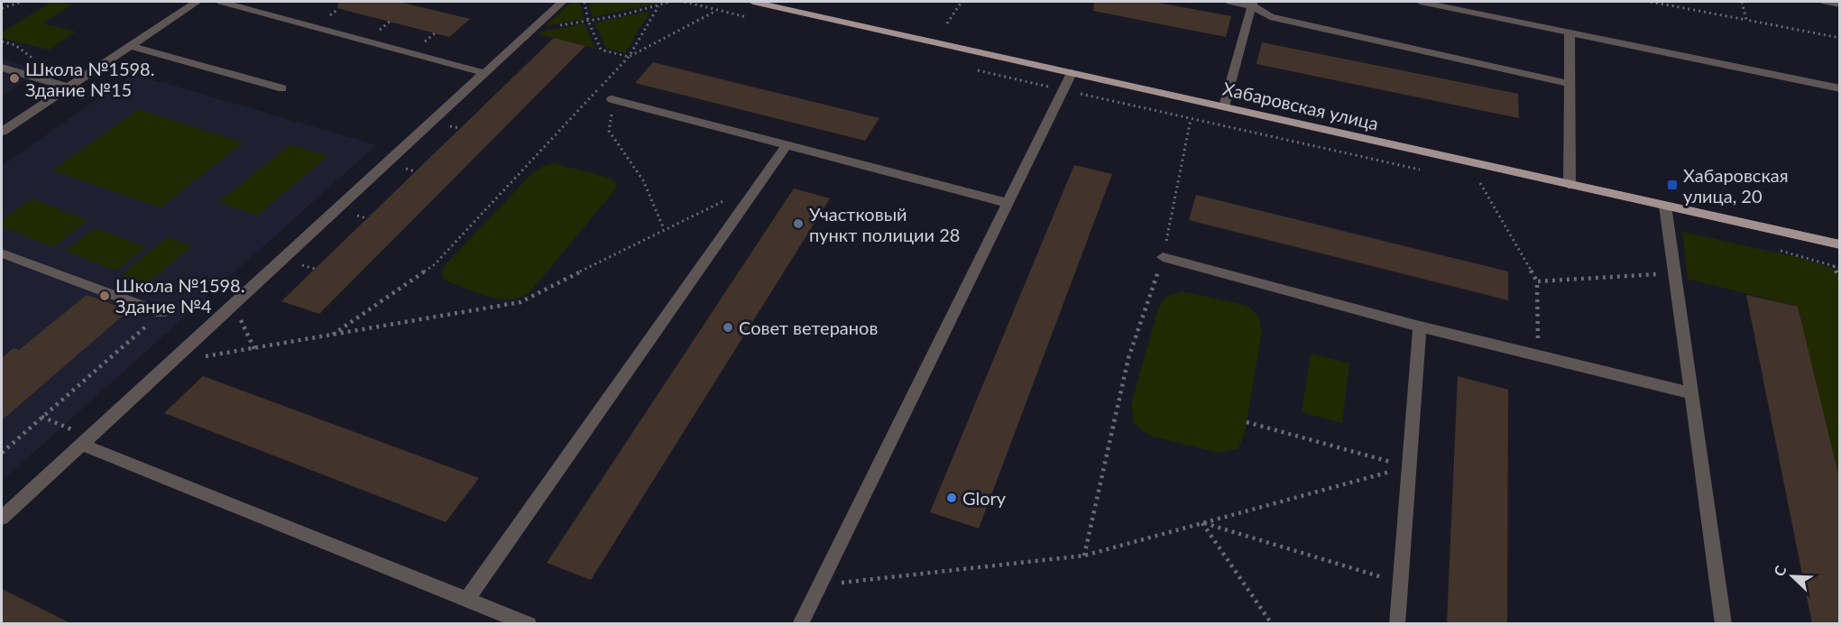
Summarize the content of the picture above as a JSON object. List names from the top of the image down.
{
  "streets": {
    "main road": ["Хабаровская улица"]
  },
  "places": {
    "other": [
      "Школа №1598. Здание №15",
      "Участковый пункт полиции 28",
      "Школа №1598. Здание №4",
      "Совет ветеранов",
      "Glory"
    ],
    "transit": ["Хабаровская улица, 20"]
  },
  "north": "top left"
}
